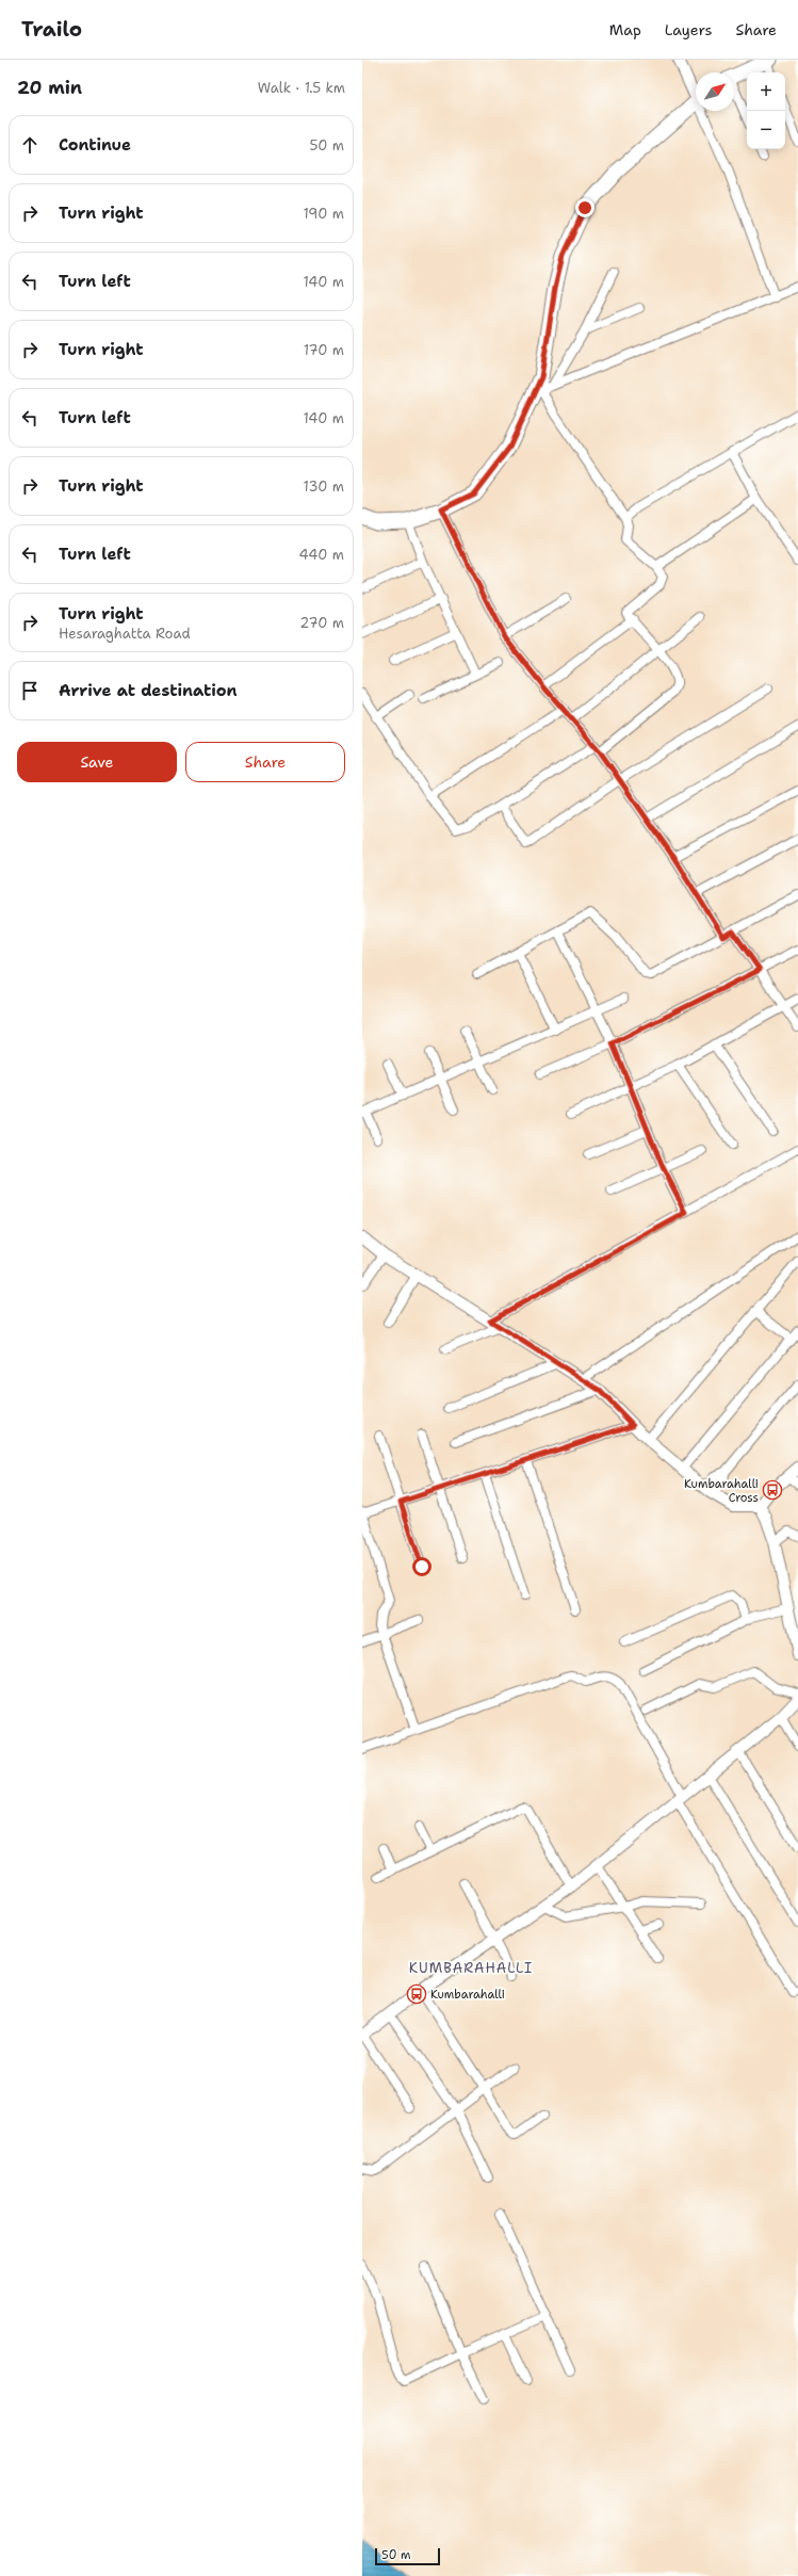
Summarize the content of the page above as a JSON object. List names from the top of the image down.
{
  "districts": ["KUMBARAHALLI"],
  "places": {
    "bus stop": ["Kumbarahalli Cross", "Kumbarahalli"]
  },
  "scale_bar": "50 m",
  "north": "top right",
  "page": {
    "header": "Trailo",
    "nav": ["Map", "Layers", "Share"],
    "heading": ["20 min", "Walk · 1.5 km"],
    "map_buttons": ["+", "−"],
    "list": [
      ["Continue", "50 m"],
      ["Turn right", "190 m"],
      ["Turn left", "140 m"],
      ["Turn right", "170 m"],
      ["Turn left", "140 m"],
      ["Turn right", "130 m"],
      ["Turn left", "440 m"],
      ["Turn right", "Hesaraghatta Road", "270 m"],
      "Arrive at destination"
    ],
    "buttons": ["Save", "Share"],
    "scale": "50 m"
  }
}
